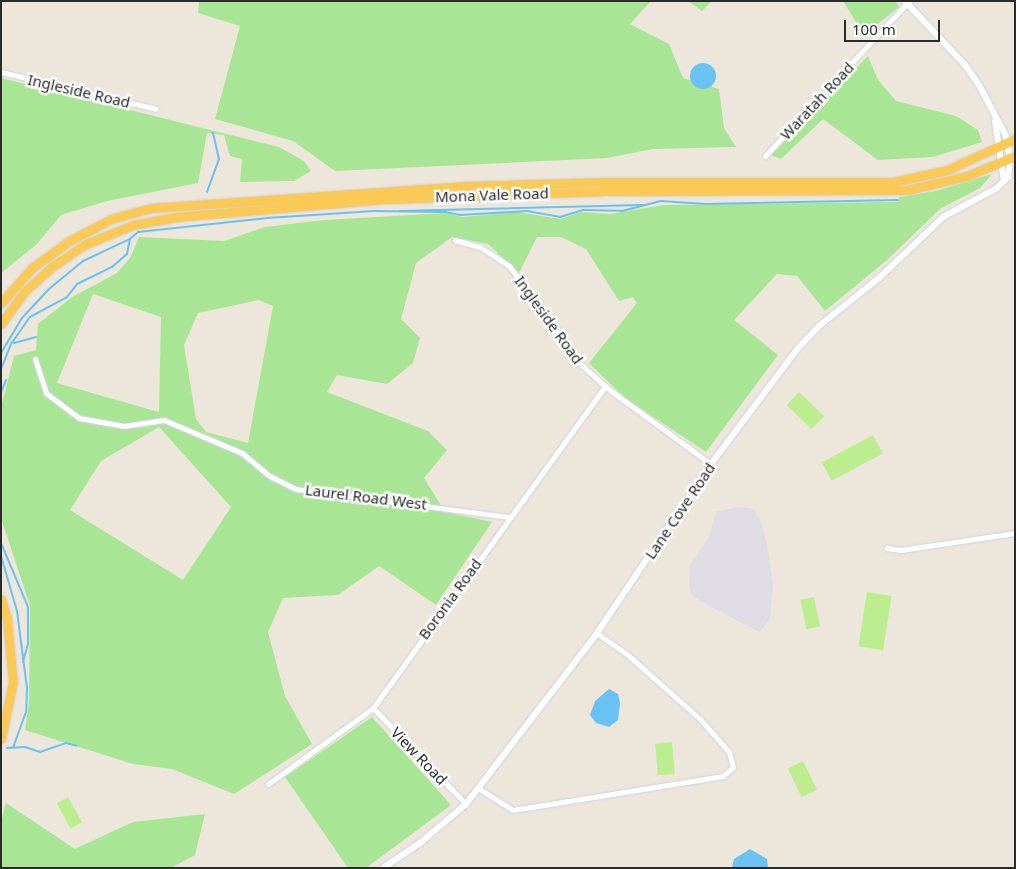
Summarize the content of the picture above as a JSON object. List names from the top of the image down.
{
  "streets": {
    "highway": ["Mona Vale Road"],
    "street": [
      "Ingleside Road",
      "Waratah Road",
      "Laurel Road West",
      "Lane Cove Road",
      "Boronia Road",
      "View Road"
    ]
  },
  "crossings": [
    ["Ingleside Road", "Lane Cove Road"],
    ["Ingleside Road", "Boronia Road"],
    ["Laurel Road West", "Boronia Road"],
    ["Lane Cove Road", "View Road"],
    ["Boronia Road", "View Road"]
  ],
  "scale_bar": "100 m"
}
